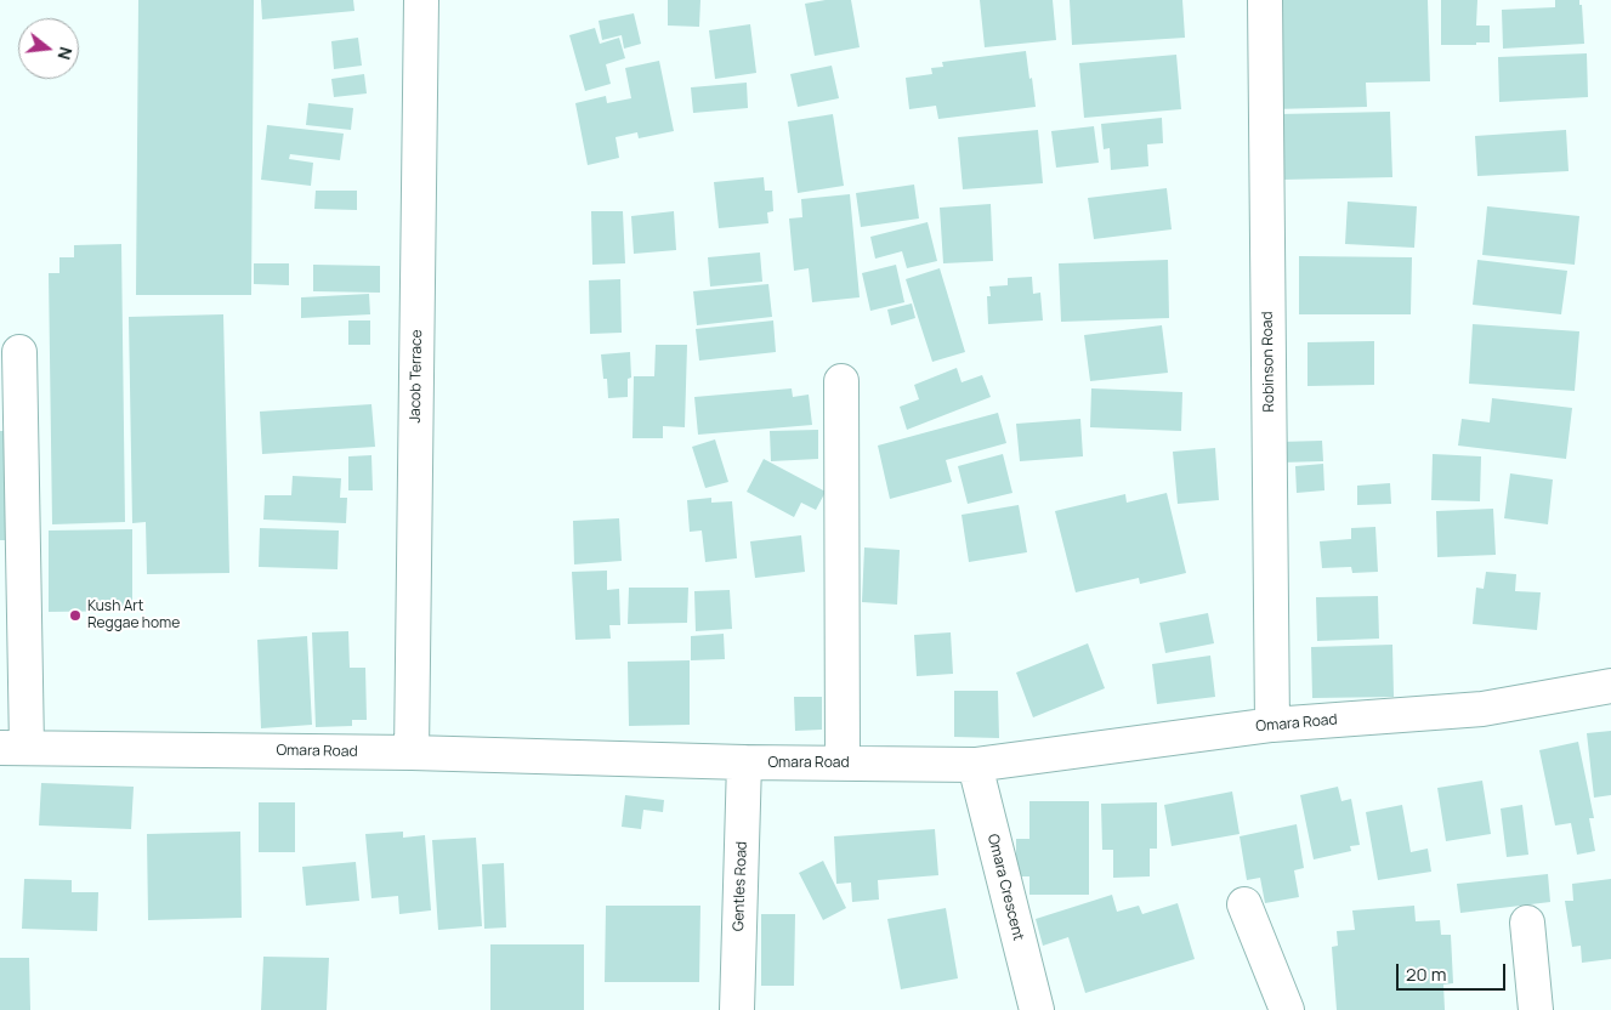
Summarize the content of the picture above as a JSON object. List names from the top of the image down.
{
  "streets": {
    "street": [
      "Robinson Road",
      "Jacob Terrace",
      "Omara Road",
      "Gentles Road",
      "Omara Crescent"
    ]
  },
  "crossings": [
    ["Robinson Road", "Omara Road"],
    ["Jacob Terrace", "Omara Road"],
    ["Omara Road", "Gentles Road"],
    ["Omara Road", "Omara Crescent"]
  ],
  "places": ["Kush Art Reggae home"],
  "scale_bar": "20 m",
  "north": "right"
}
